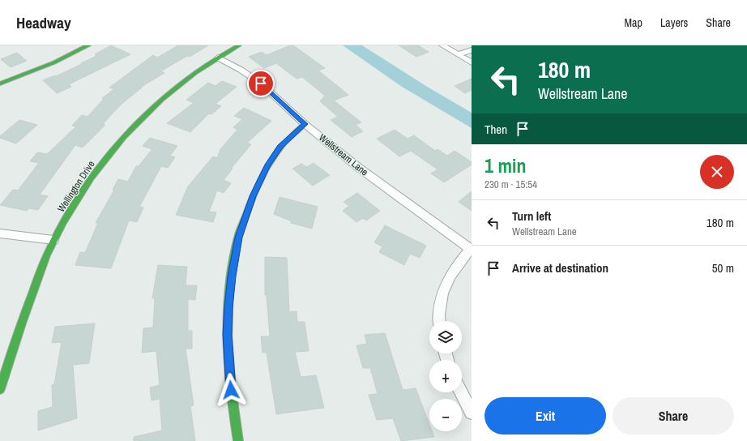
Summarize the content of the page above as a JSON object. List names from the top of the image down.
{
  "streets": {
    "street": ["Wellstream Lane", "Wellington Drive"]
  },
  "crossings": [
    ["Wellstream Lane", "Wellington Drive"]
  ],
  "page": {
    "header": "Headway",
    "nav": ["Map", "Layers", "Share"],
    "turn": ["180 m", "Wellstream Lane"],
    "then": "Then",
    "heading": ["1 min", "230 m · 15:54"],
    "list": [
      {
        "name": "Turn left",
        "note": "Wellstream Lane",
        "value": "180 m"
      },
      {
        "name": "Arrive at destination",
        "value": "50 m"
      }
    ],
    "map_buttons": ["+", "−"],
    "buttons": ["Exit", "Share"]
  }
}
